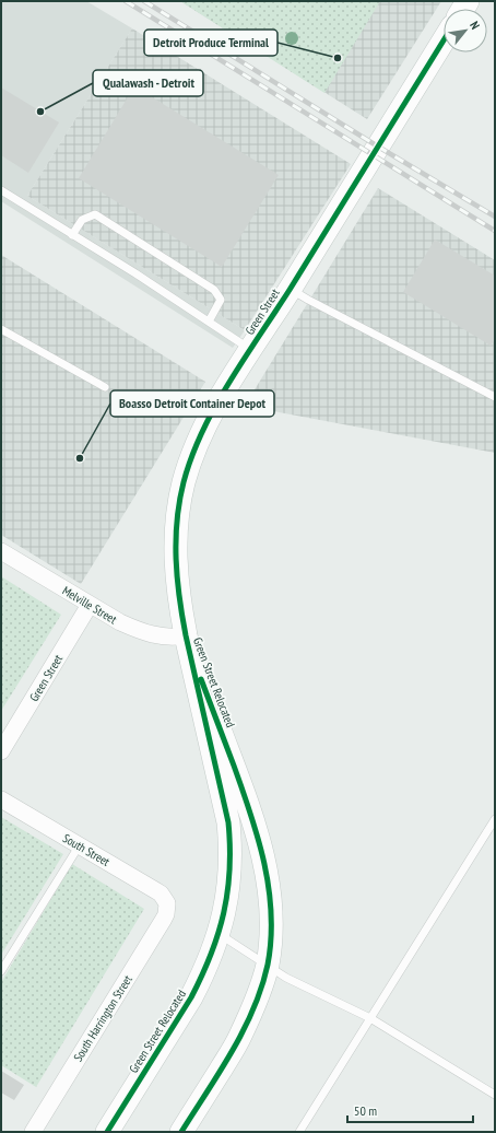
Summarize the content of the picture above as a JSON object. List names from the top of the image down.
{
  "streets": {
    "street": [
      "Green Street",
      "Melville Street",
      "Green Street Relocated",
      "South Street",
      "South Harrington Street"
    ]
  },
  "crossings": [
    ["Green Street", "Melville Street"],
    ["Green Street", "Green Street Relocated"],
    ["Melville Street", "Green Street Relocated"],
    ["South Street", "South Harrington Street"]
  ],
  "places": ["Detroit Produce Terminal", "Qualawash - Detroit", "Boasso Detroit Container Depot"],
  "scale_bar": "50 m",
  "north": "top right"
}
